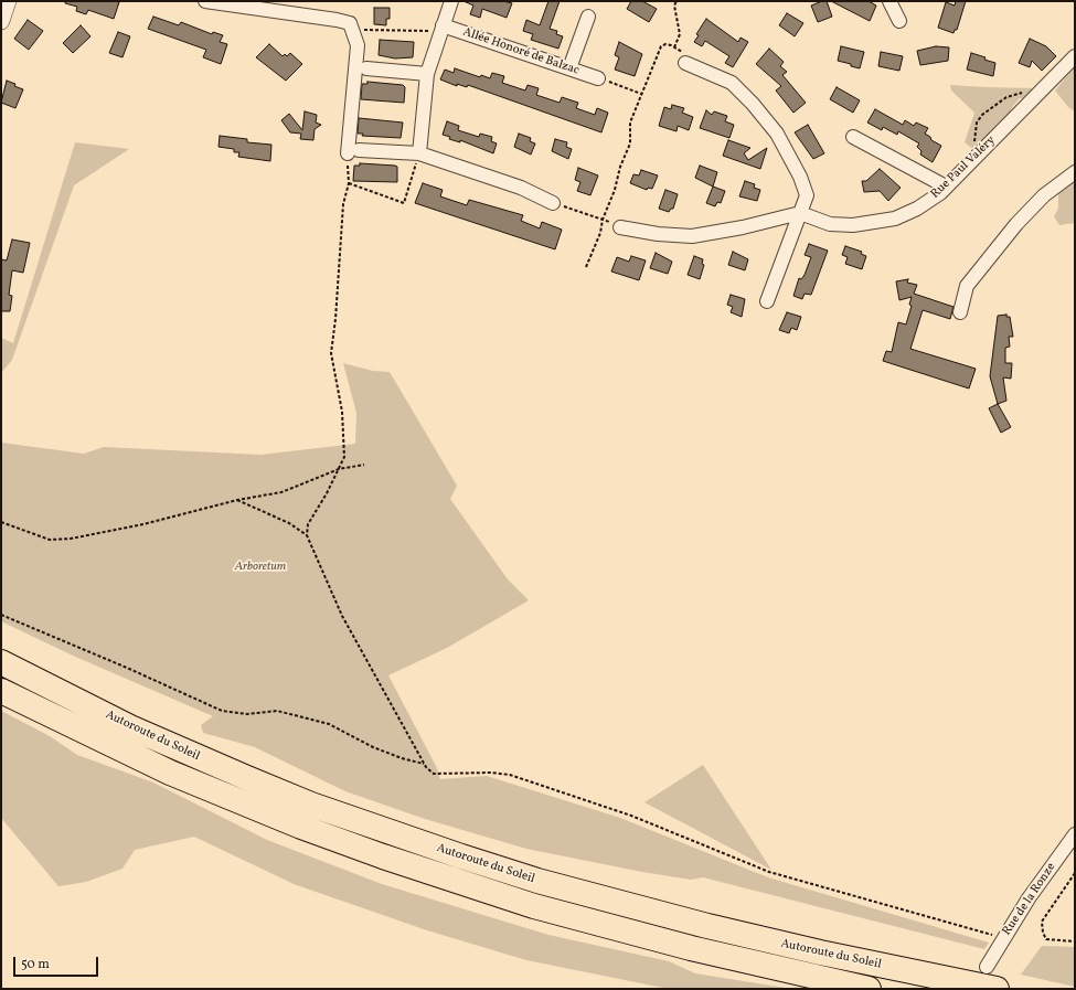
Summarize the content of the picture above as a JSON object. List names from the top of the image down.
{
  "streets": {
    "highway": ["Autoroute du Soleil"],
    "street": ["Allée Honoré de Balzac", "Rue Paul Valéry", "Rue de la Ronze"]
  },
  "parks": ["Arboretum"],
  "scale_bar": "50 m"
}
